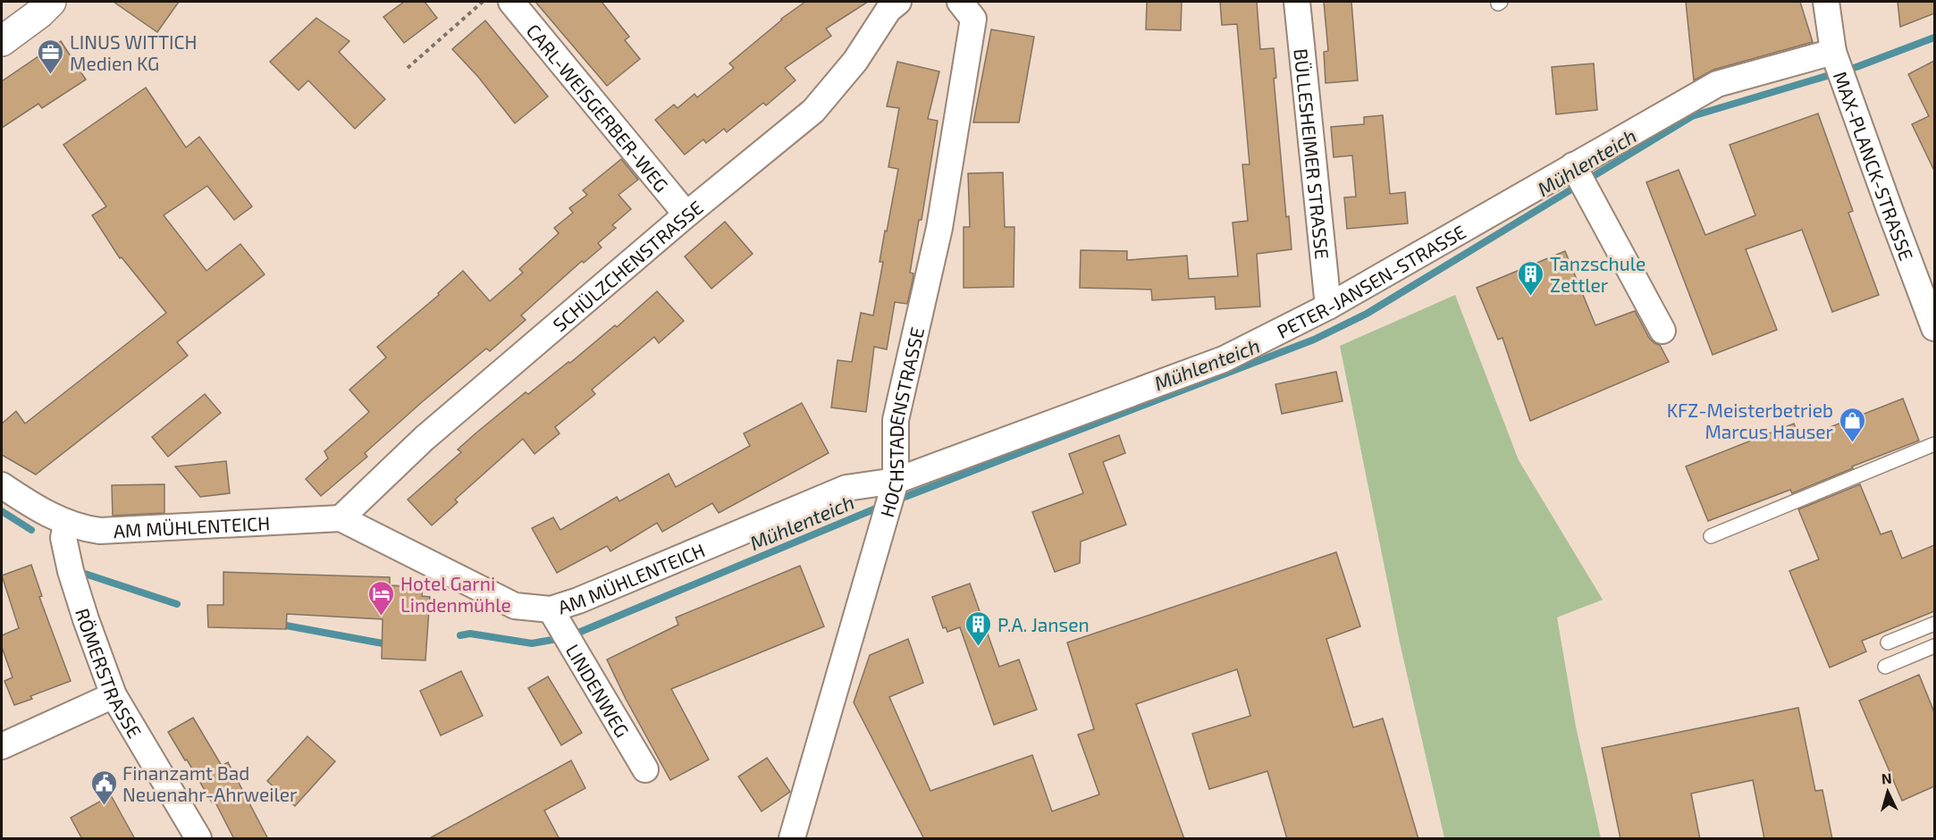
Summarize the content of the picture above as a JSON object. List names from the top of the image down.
{
  "streets": {
    "street": [
      "CARL-WEISGERBER-WEG",
      "BÜLLESHEIMER STRASSE",
      "MAX-PLANCK-STRASSE",
      "SCHÜLZCHENSTRASSE",
      "PETER-JANSEN-STRASSE",
      "HOCHSTADENSTRASSE",
      "AM MÜHLENTEICH",
      "RÖMERSTRASSE",
      "LINDENWEG"
    ]
  },
  "crossings": [
    ["CARL-WEISGERBER-WEG", "SCHÜLZCHENSTRASSE"],
    ["BÜLLESHEIMER STRASSE", "PETER-JANSEN-STRASSE"],
    ["MAX-PLANCK-STRASSE", "PETER-JANSEN-STRASSE"],
    ["SCHÜLZCHENSTRASSE", "AM MÜHLENTEICH"],
    ["PETER-JANSEN-STRASSE", "HOCHSTADENSTRASSE"],
    ["PETER-JANSEN-STRASSE", "AM MÜHLENTEICH"],
    ["HOCHSTADENSTRASSE", "AM MÜHLENTEICH"],
    ["AM MÜHLENTEICH", "RÖMERSTRASSE"],
    ["AM MÜHLENTEICH", "LINDENWEG"]
  ],
  "water": ["Mühlenteich"],
  "places": {
    "office": ["LINUS WITTICH Medien KG"],
    "building": ["Tanzschule Zettler", "P.A. Jansen"],
    "shop": ["KFZ-Meisterbetrieb Marcus Hauser"],
    "hotel": ["Hotel Garni Lindenmühle"],
    "public building": ["Finanzamt Bad Neuenahr-Ahrweiler"]
  },
  "north": "top"
}
